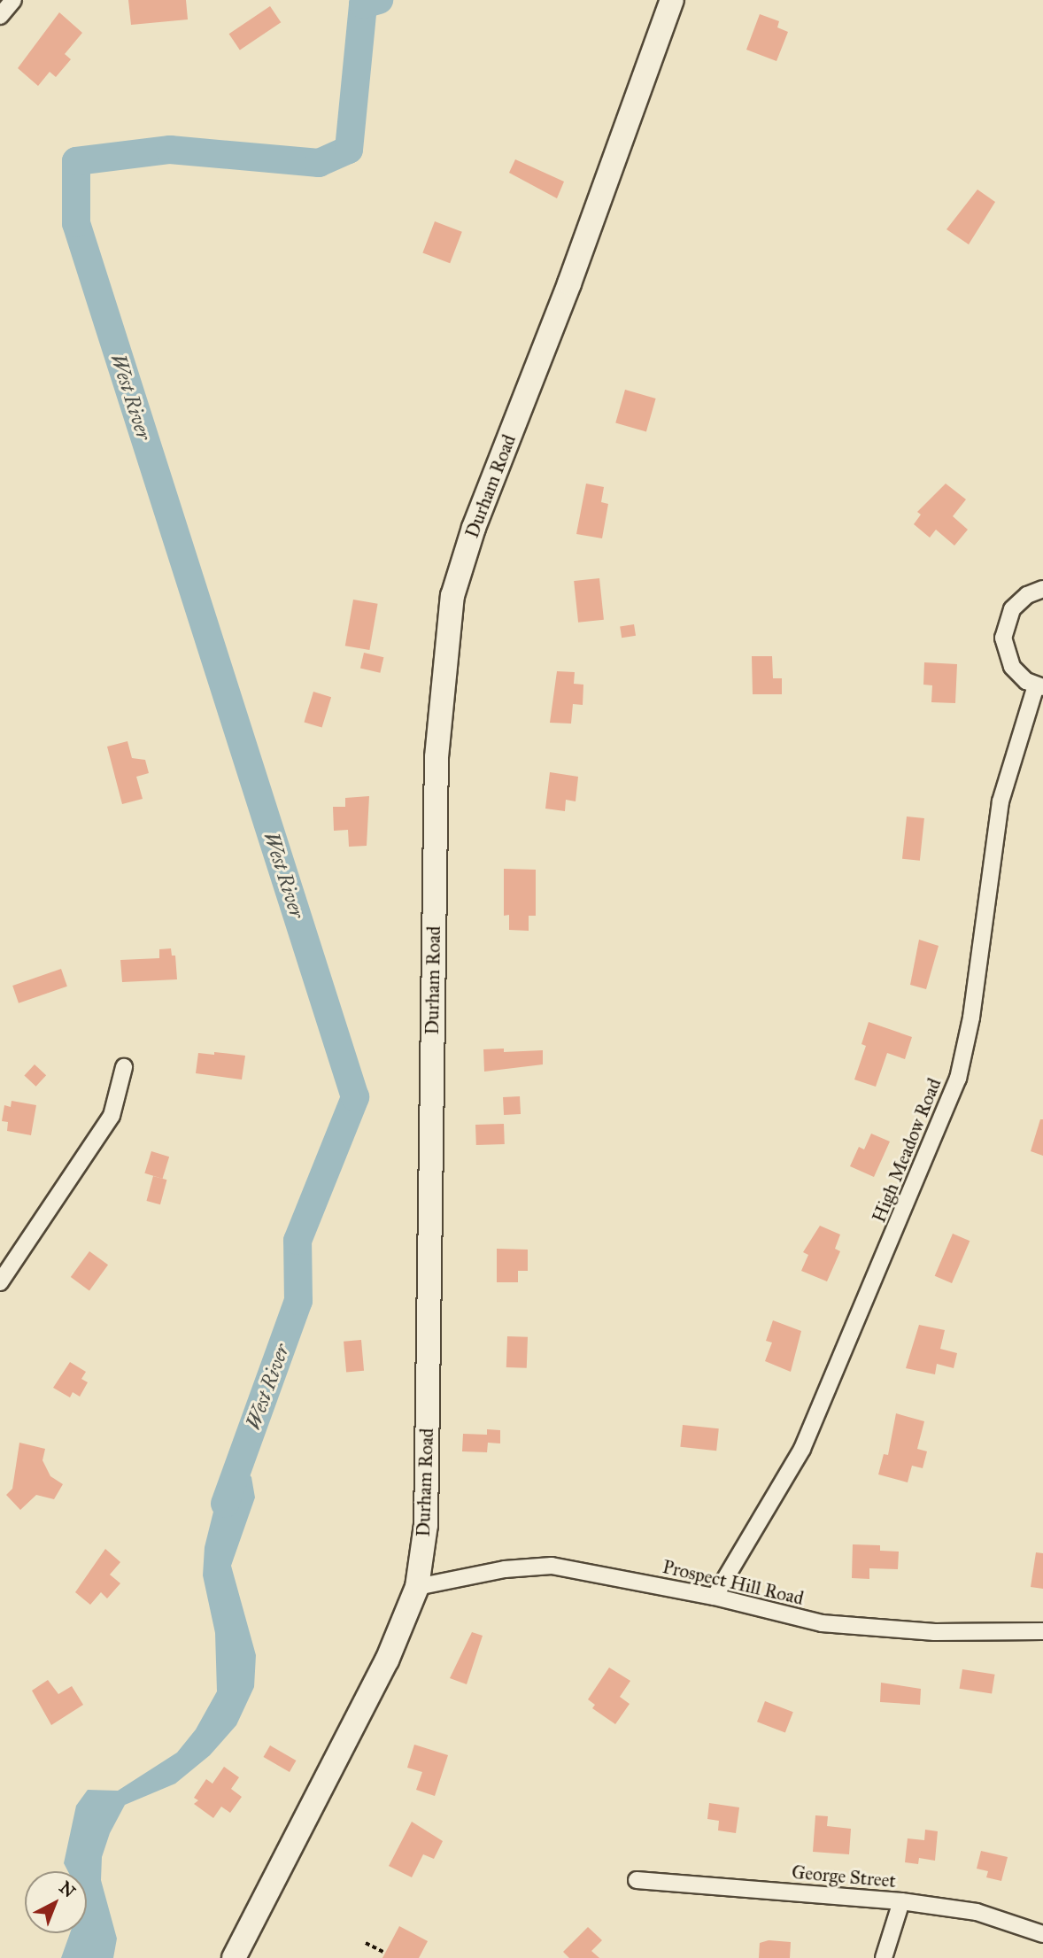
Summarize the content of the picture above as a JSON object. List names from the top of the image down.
{
  "streets": {
    "main road": ["Durham Road"],
    "street": ["High Meadow Road", "Prospect Hill Road", "George Street"]
  },
  "crossings": [
    ["Durham Road", "Prospect Hill Road"],
    ["High Meadow Road", "Prospect Hill Road"]
  ],
  "water": ["West River"],
  "north": "top right"
}
